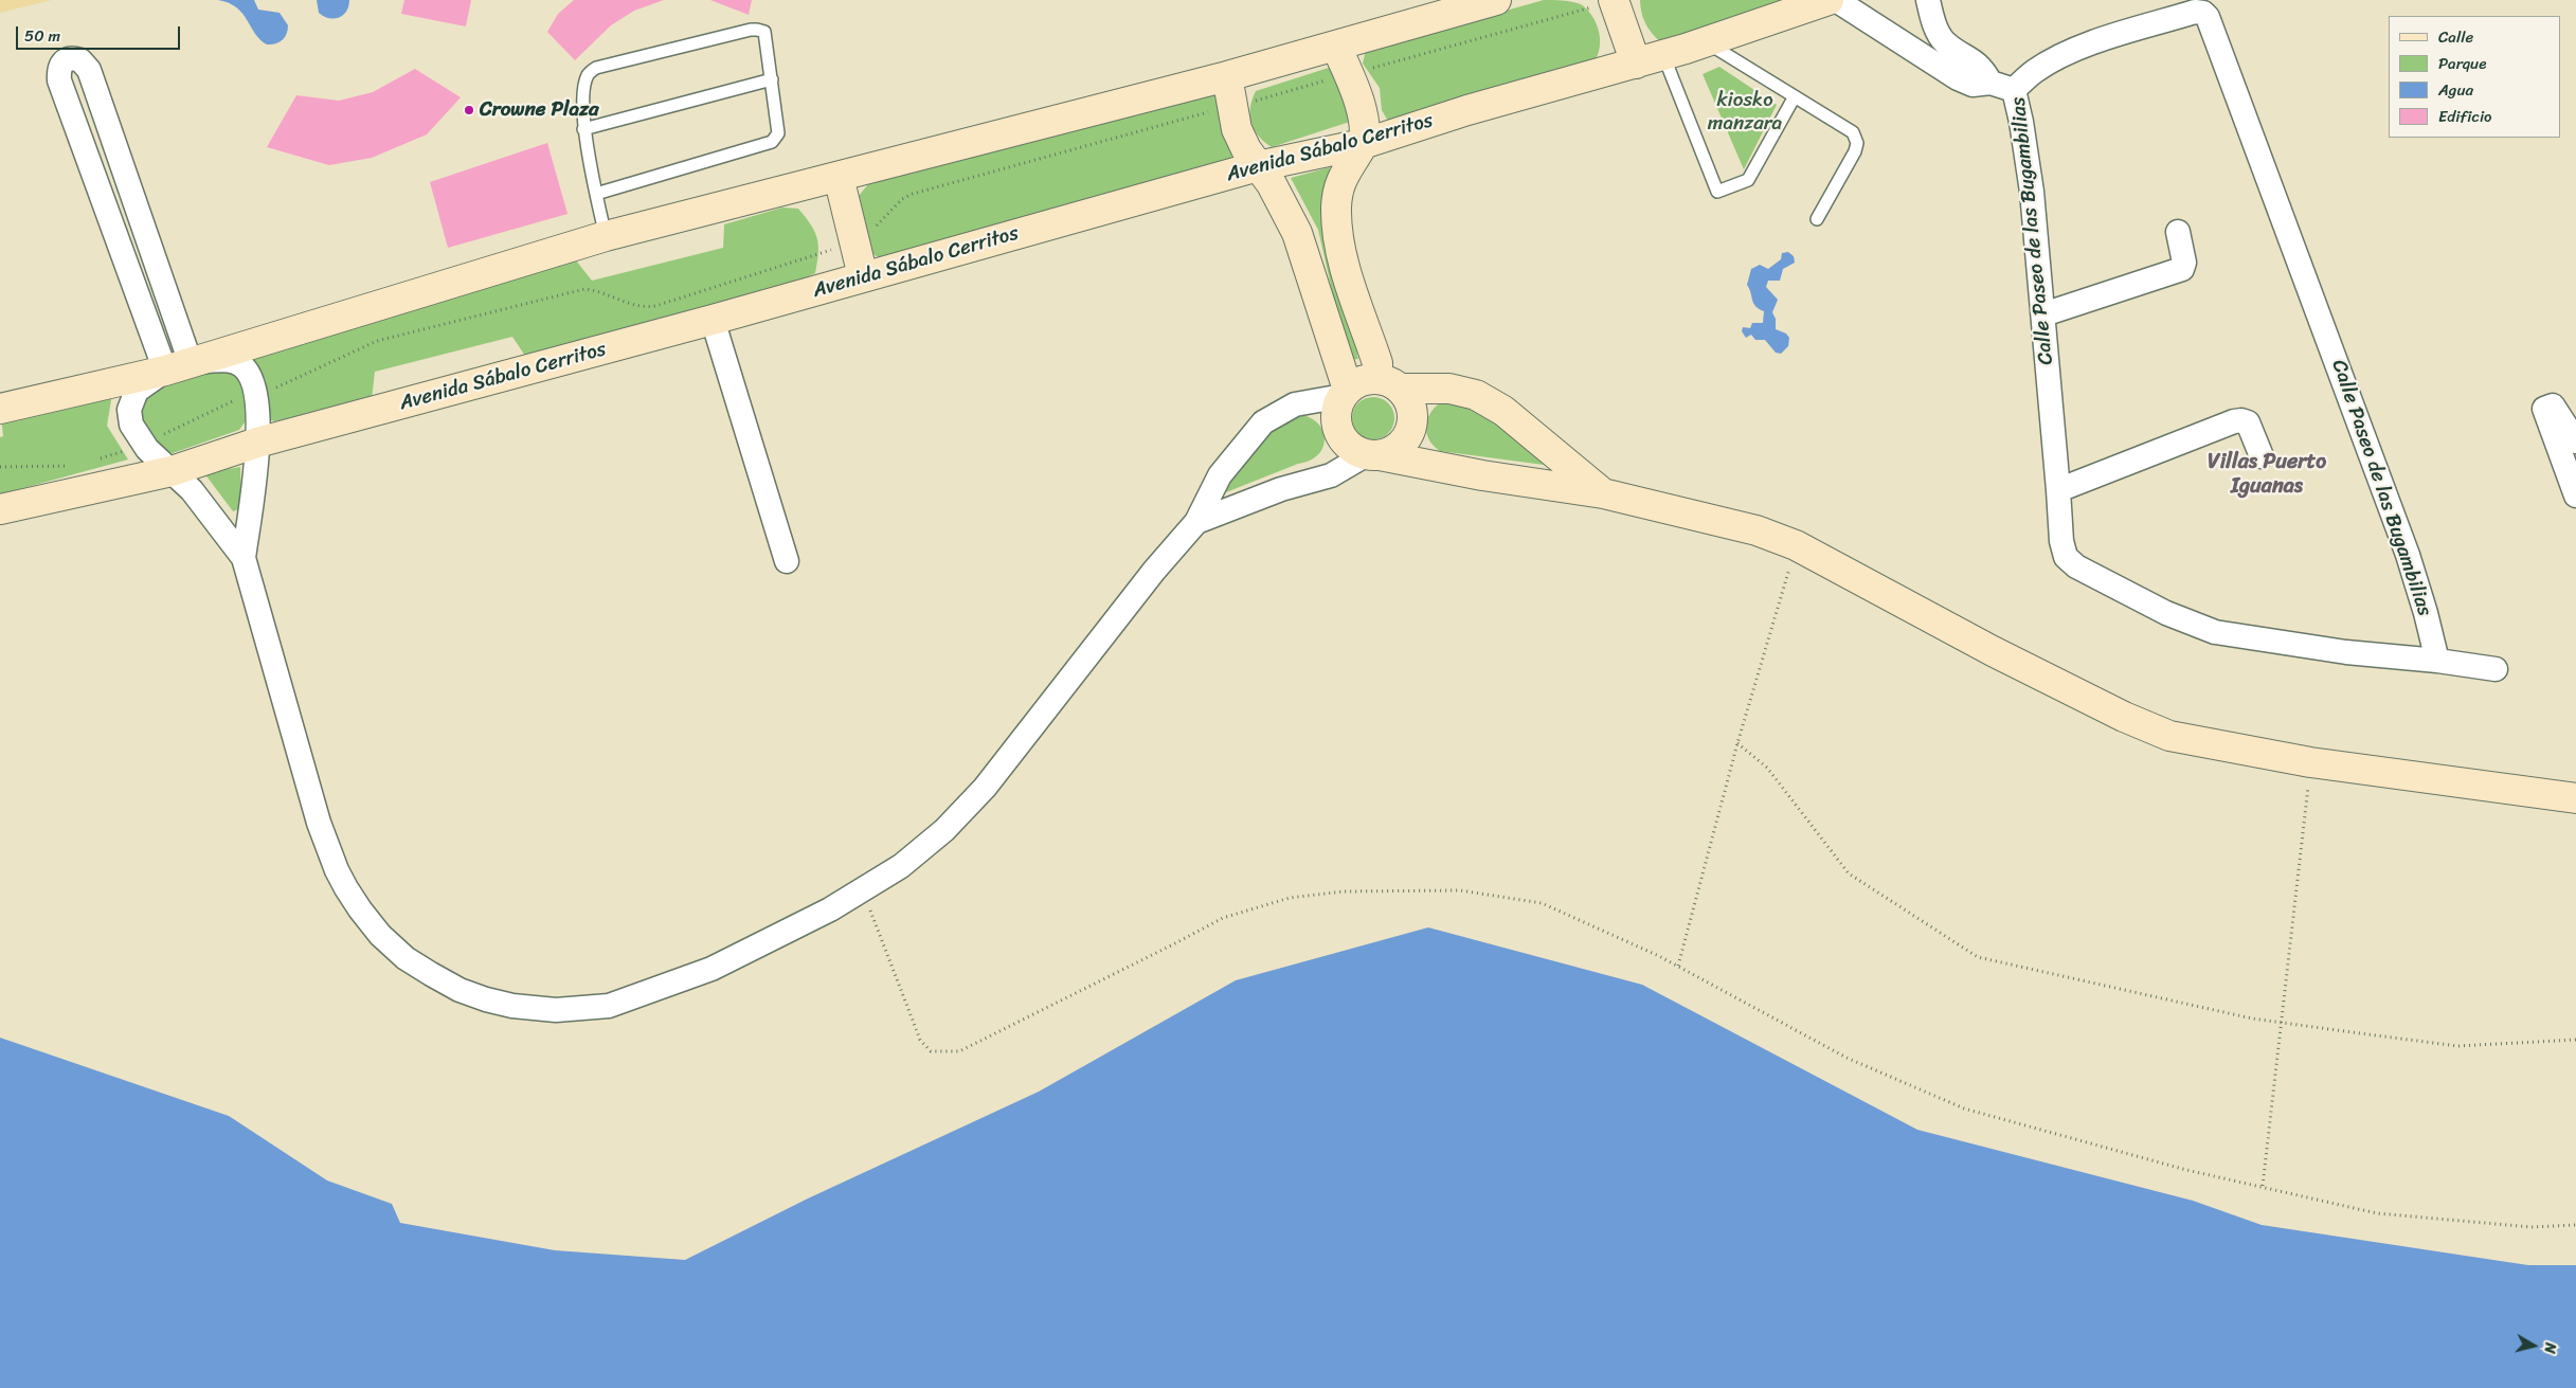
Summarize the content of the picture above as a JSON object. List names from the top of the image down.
{
  "streets": {
    "main road": ["Avenida Sábalo Cerritos"],
    "street": ["Calle Paseo de las Bugambilias"]
  },
  "districts": ["Villas Puerto Iguanas"],
  "parks": ["kiosko manzara"],
  "places": ["Crowne Plaza"],
  "legend": [
    "Calle",
    "Parque",
    "Agua",
    "Edificio"
  ],
  "scale_bar": "50 m",
  "north": "right"
}
